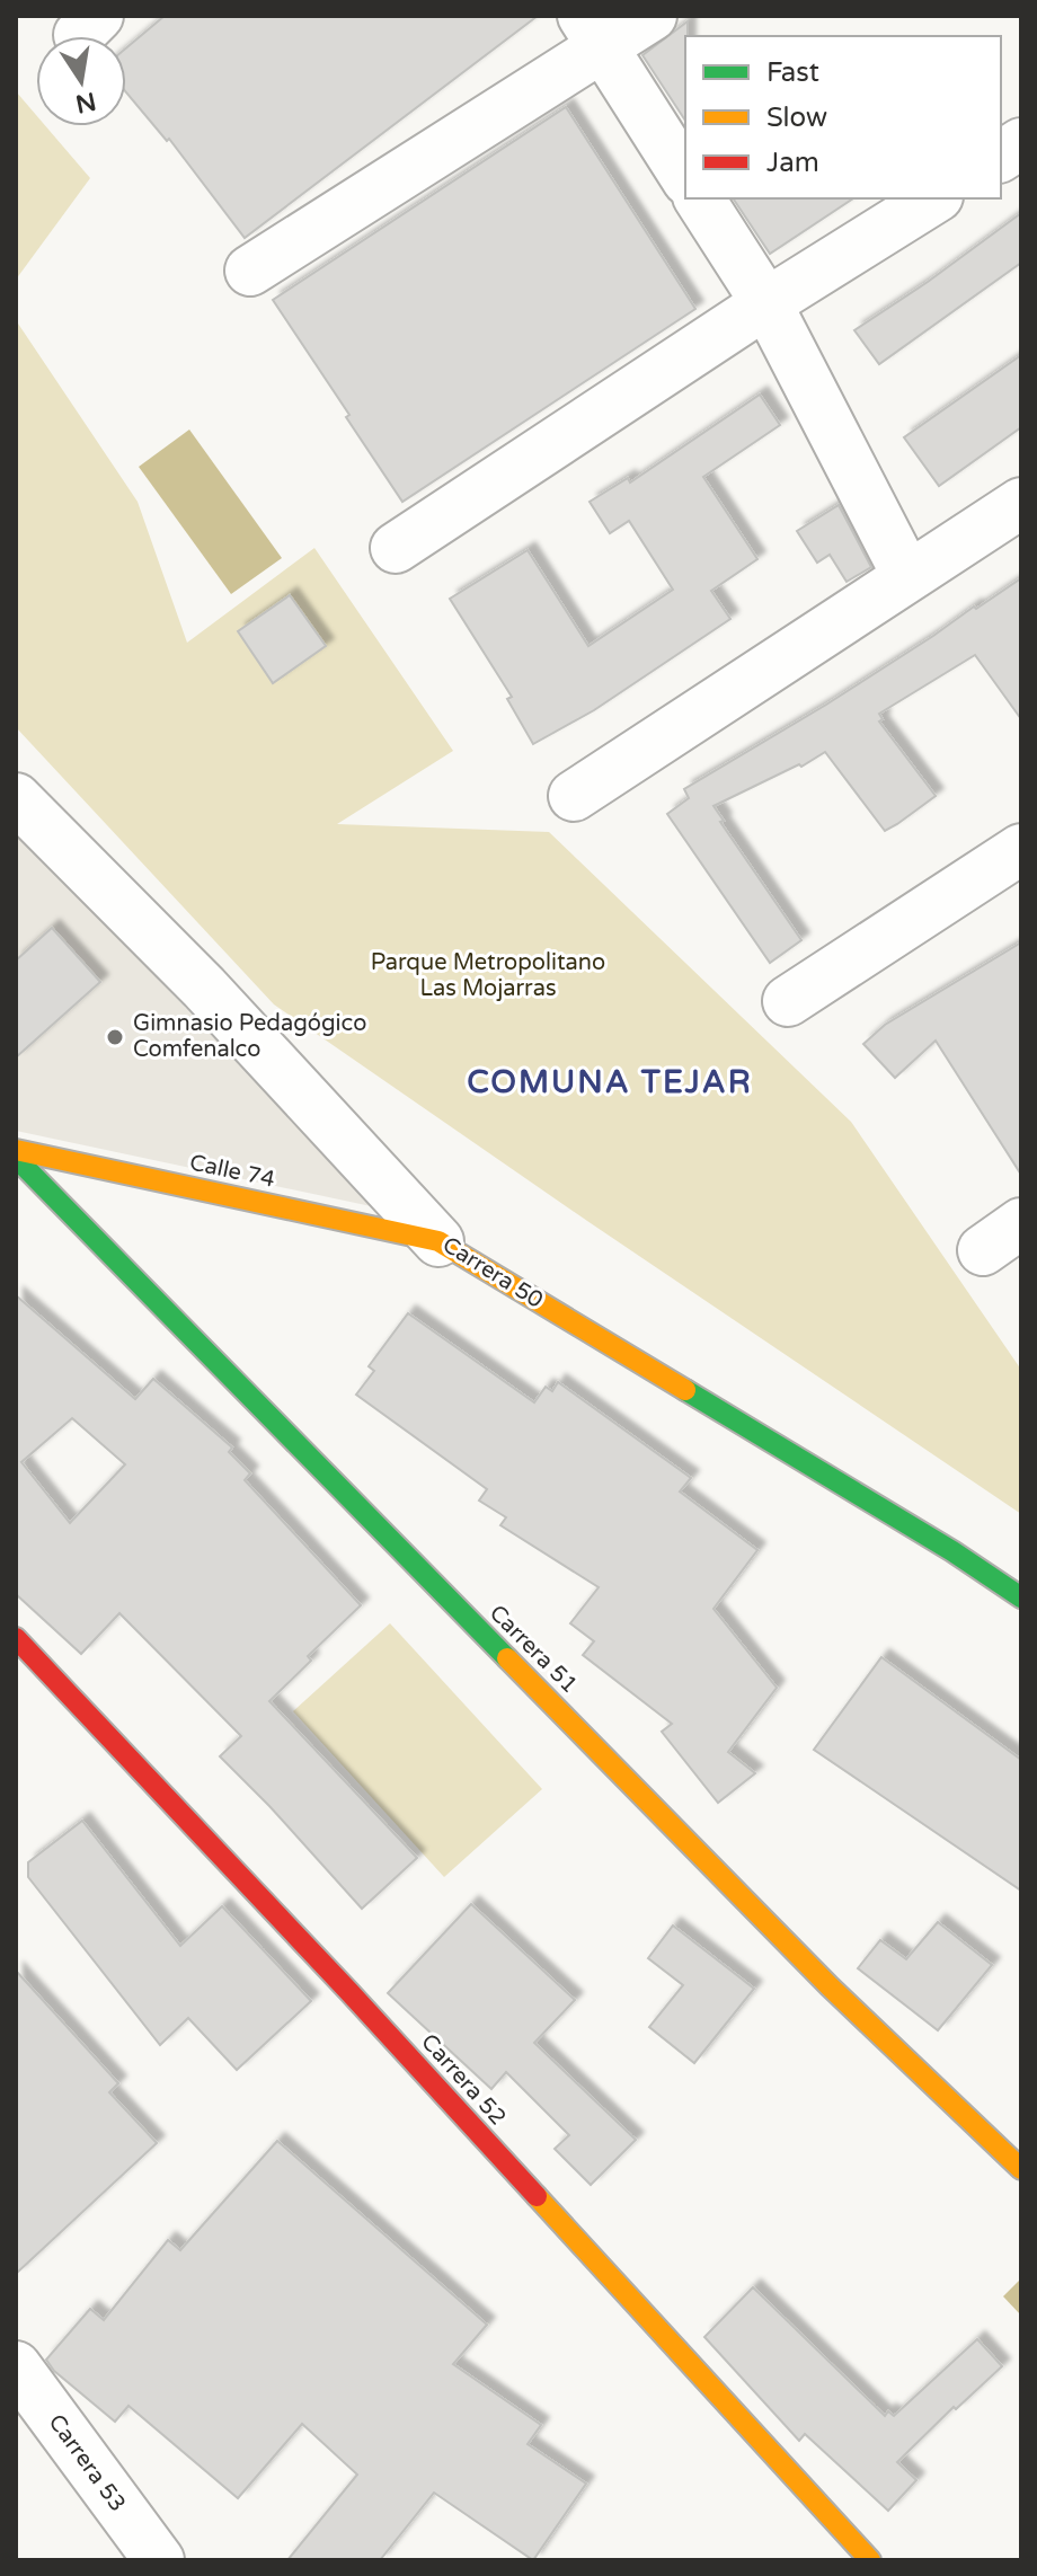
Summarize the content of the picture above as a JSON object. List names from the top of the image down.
{
  "streets": {
    "street": [
      "Calle 74",
      "Carrera 50",
      "Carrera 51",
      "Carrera 52",
      "Carrera 53"
    ]
  },
  "crossings": [
    ["Calle 74", "Carrera 50"]
  ],
  "districts": ["COMUNA TEJAR"],
  "parks": ["Parque Metropolitano Las Mojarras"],
  "places": ["Gimnasio Pedagógico Comfenalco"],
  "legend": ["Fast", "Slow", "Jam"],
  "north": "bottom"
}
